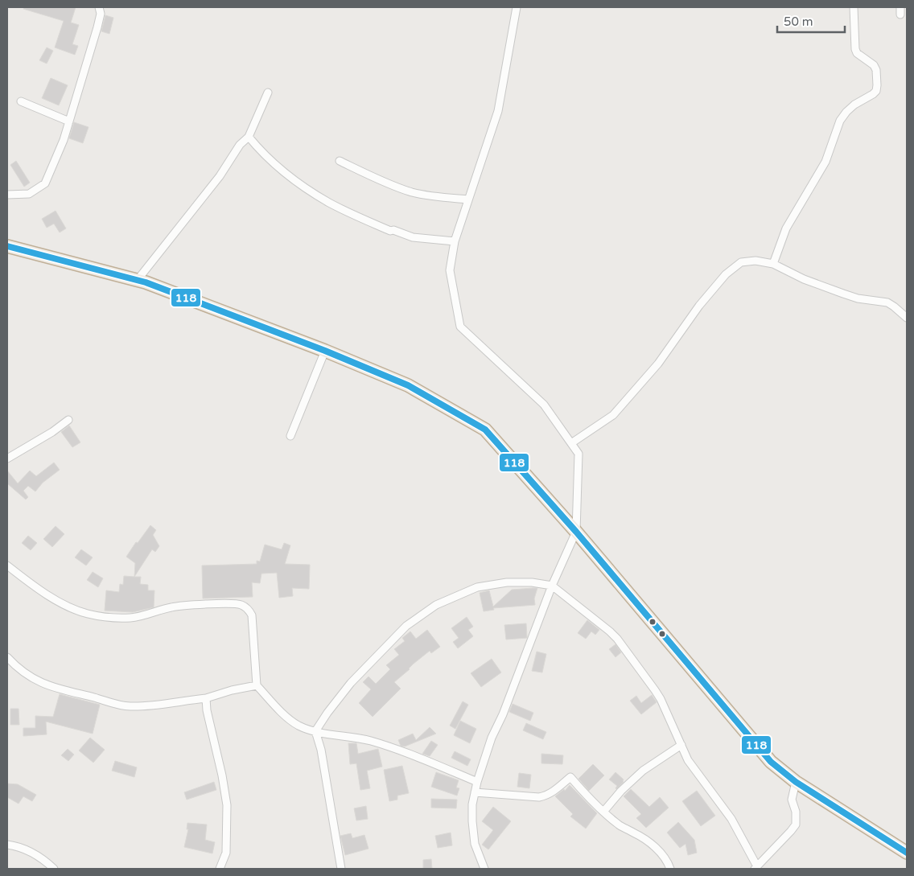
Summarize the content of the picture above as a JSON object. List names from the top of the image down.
{
  "lines": ["transit line 118"],
  "scale_bar": "50 m"
}
